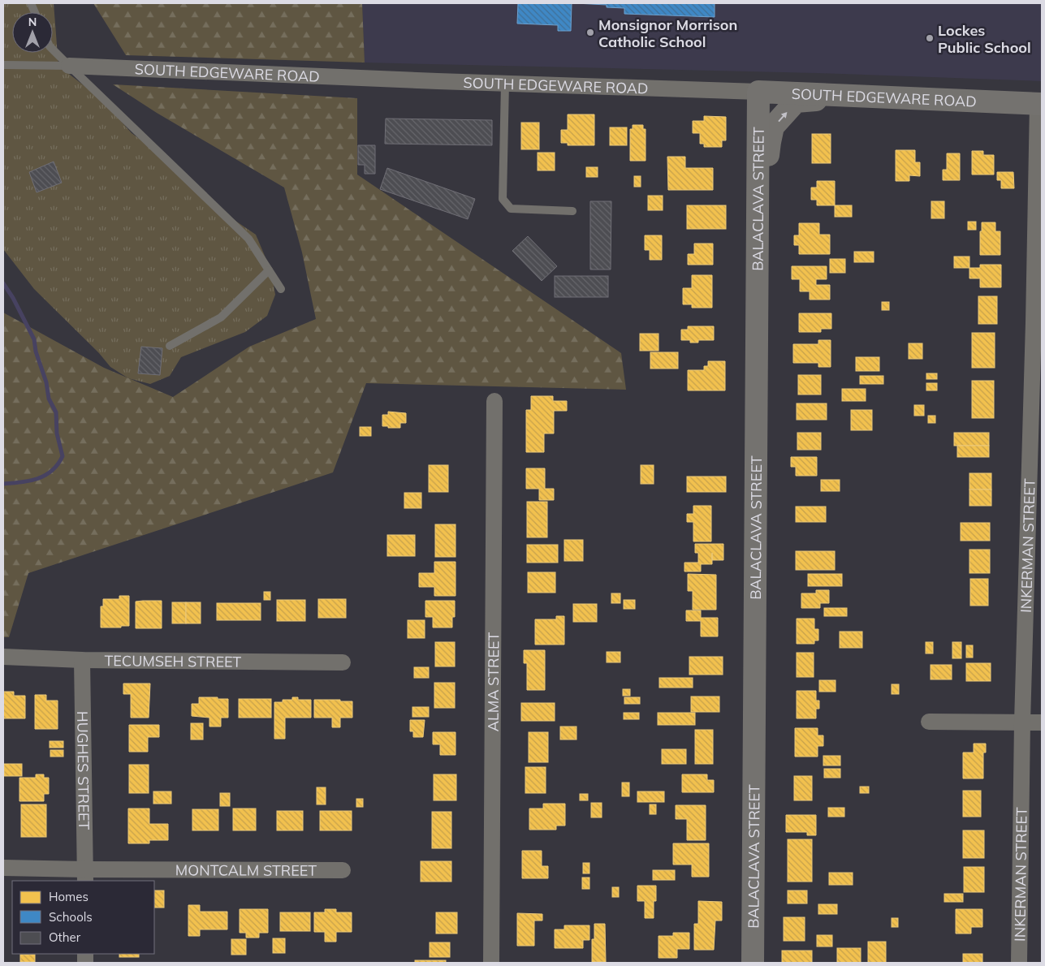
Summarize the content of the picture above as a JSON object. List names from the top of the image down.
{
  "streets": {
    "street": [
      "SOUTH EDGEWARE ROAD",
      "BALACLAVA STREET",
      "INKERMAN STREET",
      "TECUMSEH STREET",
      "ALMA STREET",
      "HUGHES STREET",
      "MONTCALM STREET"
    ]
  },
  "crossings": [
    ["SOUTH EDGEWARE ROAD", "BALACLAVA STREET"],
    ["SOUTH EDGEWARE ROAD", "INKERMAN STREET"],
    ["TECUMSEH STREET", "HUGHES STREET"],
    ["HUGHES STREET", "MONTCALM STREET"]
  ],
  "places": ["Monsignor Morrison Catholic School", "Lockes Public School"],
  "legend": ["Homes", "Schools", "Other"],
  "north": "top"
}
